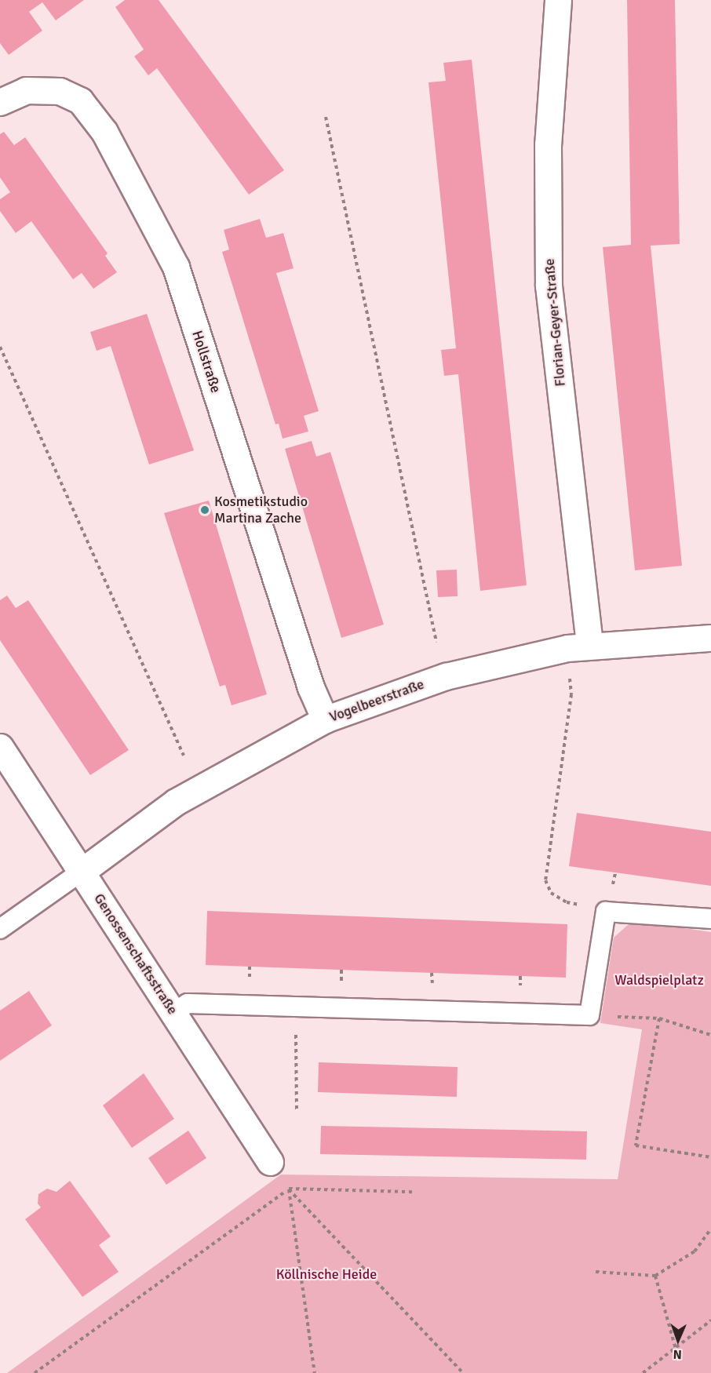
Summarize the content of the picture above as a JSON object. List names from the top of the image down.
{
  "streets": {
    "street": [
      "Florian-Geyer-Straße",
      "Hollstraße",
      "Vogelbeerstraße",
      "Genossenschaftsstraße"
    ]
  },
  "crossings": [
    ["Florian-Geyer-Straße", "Vogelbeerstraße"],
    ["Hollstraße", "Vogelbeerstraße"],
    ["Vogelbeerstraße", "Genossenschaftsstraße"]
  ],
  "parks": ["Waldspielplatz", "Köllnische Heide"],
  "places": ["Kosmetikstudio Martina Zache"],
  "north": "bottom"
}
